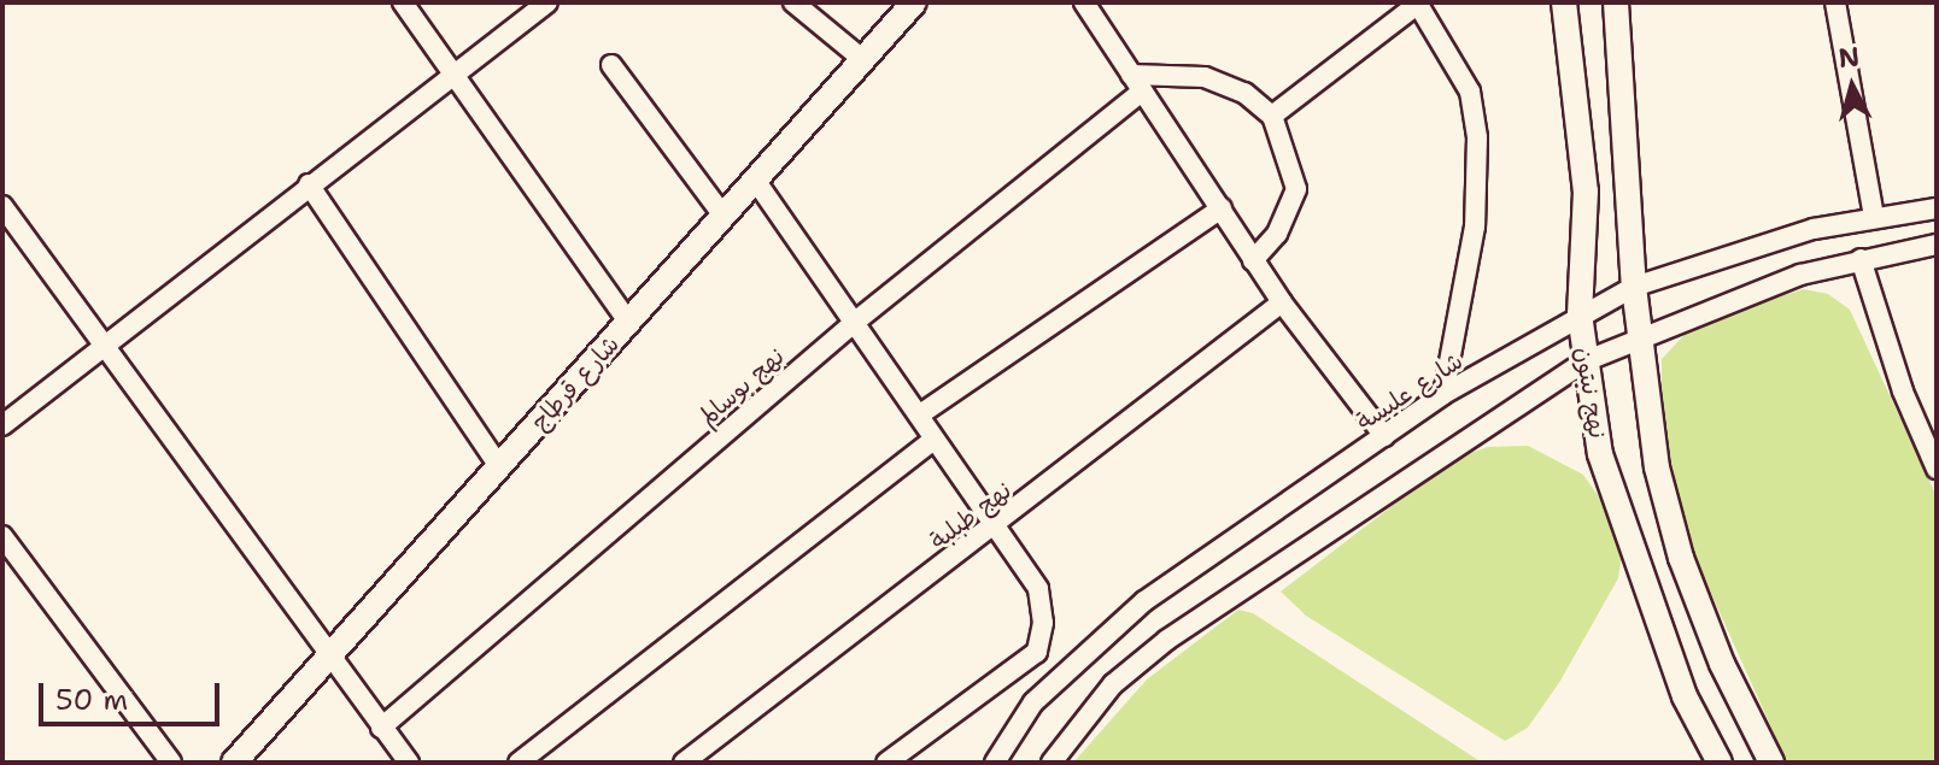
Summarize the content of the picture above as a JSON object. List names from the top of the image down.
{
  "streets": {
    "street": [
      "شارع قرطاج",
      "نهج بوسالم",
      "شارع عليسة",
      "نهج نبتون",
      "نهج طبلبة"
    ]
  },
  "crossings": [
    ["شارع عليسة", "نهج نبتون"]
  ],
  "scale_bar": "50 m",
  "north": "top"
}
